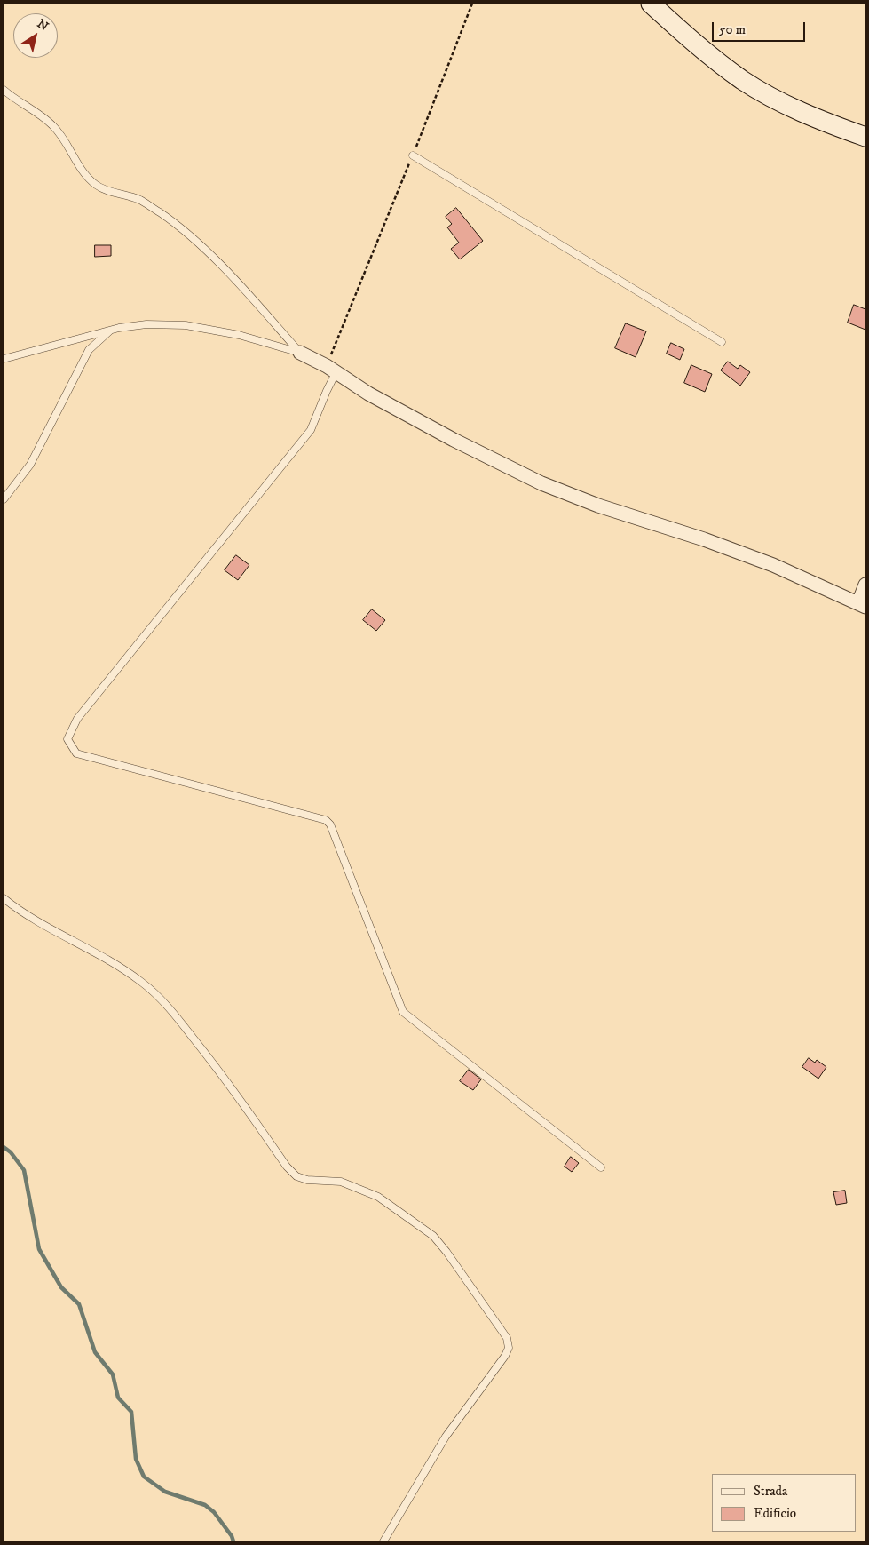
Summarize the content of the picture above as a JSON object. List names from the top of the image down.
{
  "legend": ["Strada", "Edificio"],
  "scale_bar": "50 m",
  "north": "top right"
}
